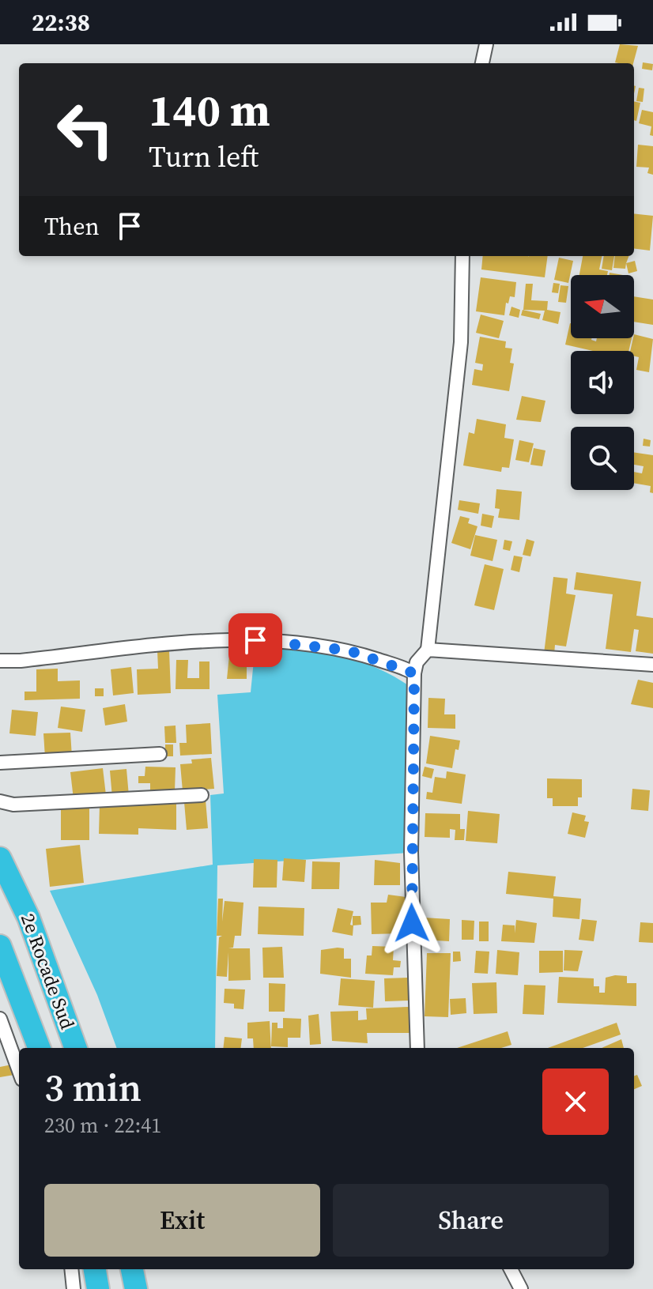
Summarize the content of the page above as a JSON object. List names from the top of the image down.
{
  "streets": {
    "highway": ["2e Rocade Sud"]
  },
  "north": "left",
  "page": {
    "status": "22:38",
    "turn": ["140 m", "Turn left"],
    "then": "Then",
    "heading": ["3 min", "230 m · 22:41"],
    "buttons": ["Exit", "Share"]
  }
}
